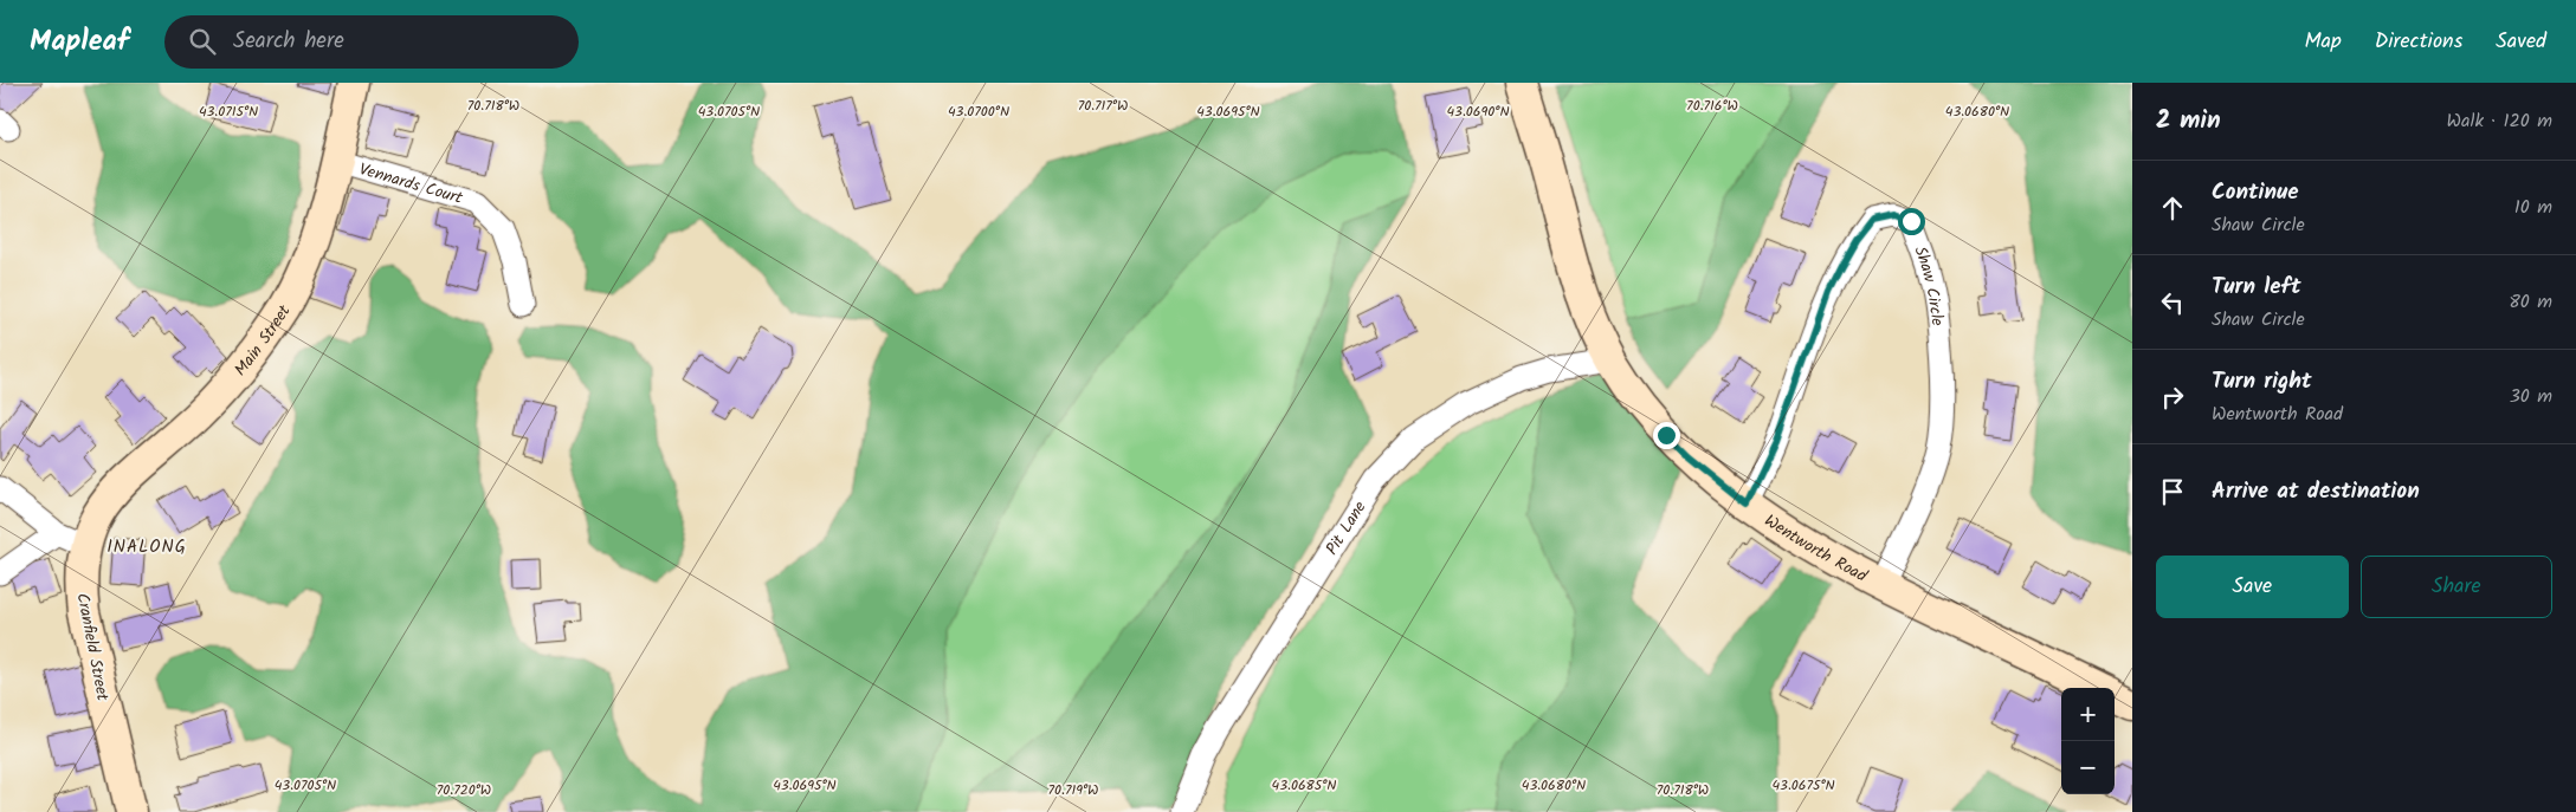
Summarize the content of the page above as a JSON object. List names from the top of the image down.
{
  "streets": {
    "main road": ["Main Street", "Wentworth Road", "Cranfield Street"],
    "street": ["Vennards Court", "Shaw Circle", "Pit Lane"]
  },
  "crossings": [
    ["Vennards Court", "Main Street"],
    ["Shaw Circle", "Wentworth Road"],
    ["Main Street", "Cranfield Street"],
    ["Pit Lane", "Wentworth Road"]
  ],
  "districts": ["INALONG"],
  "page": {
    "header": "Mapleaf",
    "search": "Search here",
    "nav": ["Map", "Directions", "Saved"],
    "heading": ["2 min", "Walk · 120 m"],
    "list": [
      ["Continue", "Shaw Circle", "10 m"],
      ["Turn left", "Shaw Circle", "80 m"],
      ["Turn right", "Wentworth Road", "30 m"],
      "Arrive at destination"
    ],
    "buttons": ["Save", "Share"],
    "map_buttons": ["+", "−"]
  },
  "coordinates": [
    "70.716°W",
    "70.718°W",
    "70.717°W",
    "43.0700°N",
    "43.0695°N",
    "43.0690°N",
    "43.0715°N",
    "43.0705°N",
    "43.0680°N",
    "43.0685°N",
    "43.0675°N",
    "70.720°W",
    "70.719°W"
  ]
}
